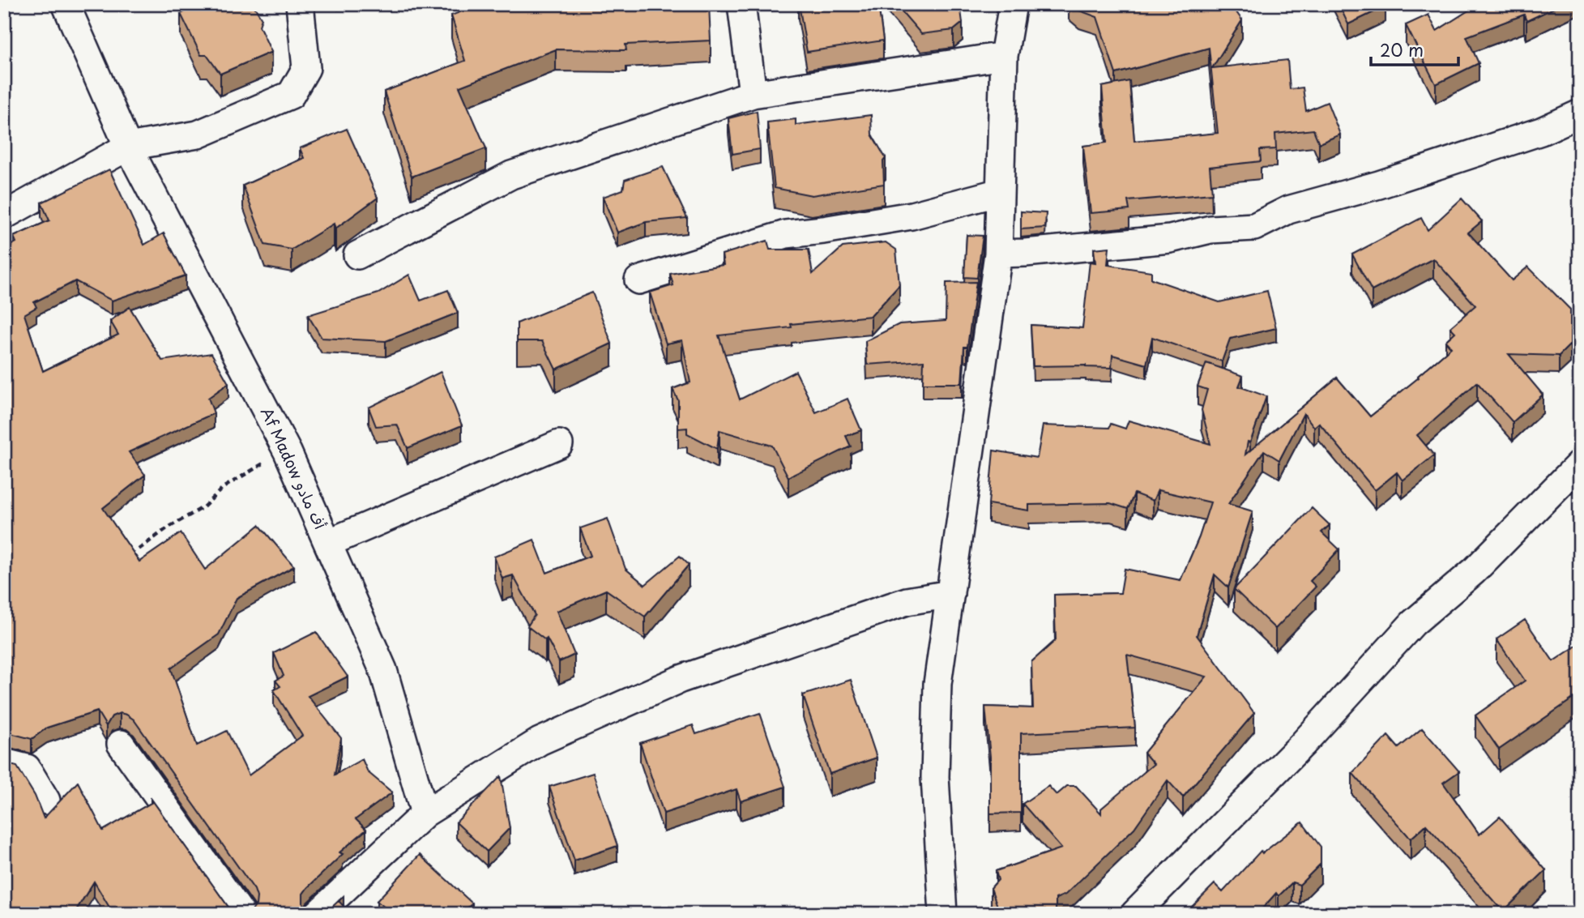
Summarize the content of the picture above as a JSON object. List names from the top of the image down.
{
  "streets": {
    "street": ["Af Madow أف مادو"]
  },
  "scale_bar": "20 m"
}
